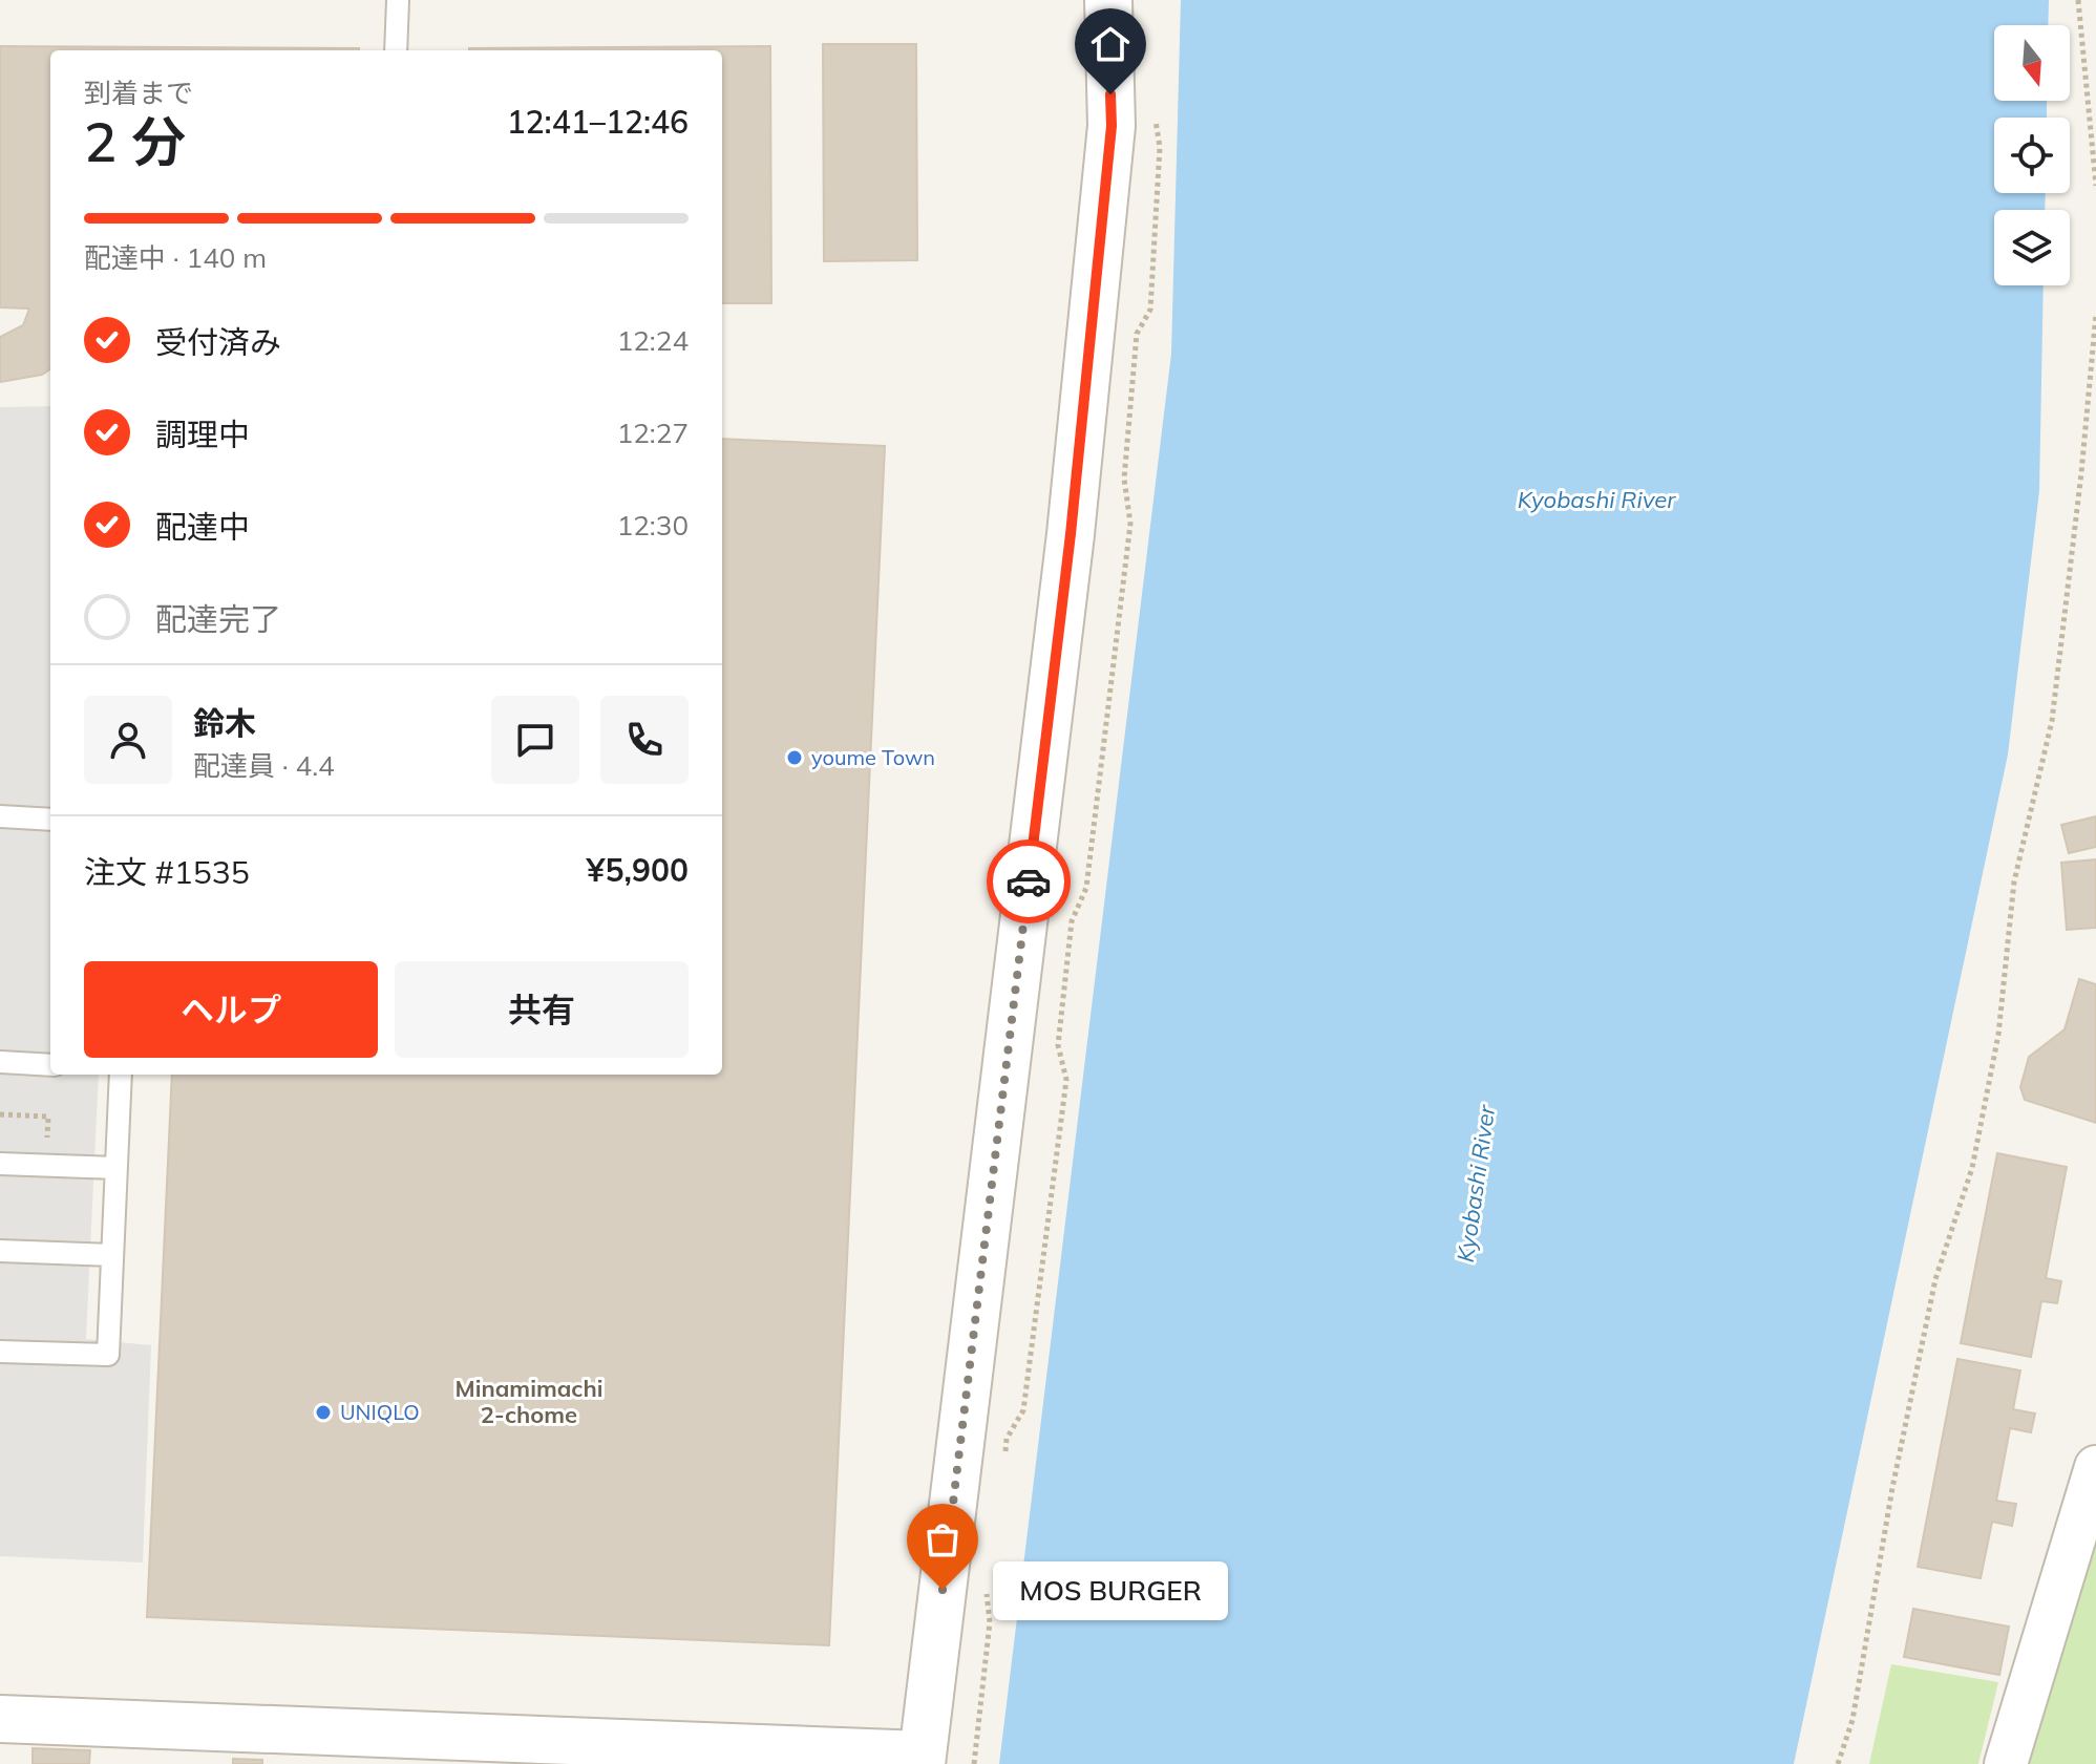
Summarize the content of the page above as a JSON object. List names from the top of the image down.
{
  "districts": ["Minamimachi 2-chome"],
  "water": ["Kyobashi River"],
  "places": ["youme Town", "UNIQLO", "MOS BURGER"],
  "north": "bottom",
  "page": {
    "heading": ["2 分", "到着まで", "12:41–12:46"],
    "panel": [
      "鈴木",
      "配達員 · 4.4",
      "注文 #1535",
      "¥5,900"
    ],
    "bar": "配達中 · 140 m",
    "list": [
      ["受付済み", "12:24"],
      ["調理中", "12:27"],
      ["配達中", "12:30"],
      "配達完了"
    ],
    "buttons": ["ヘルプ", "共有"],
    "bubble": "MOS BURGER"
  }
}
